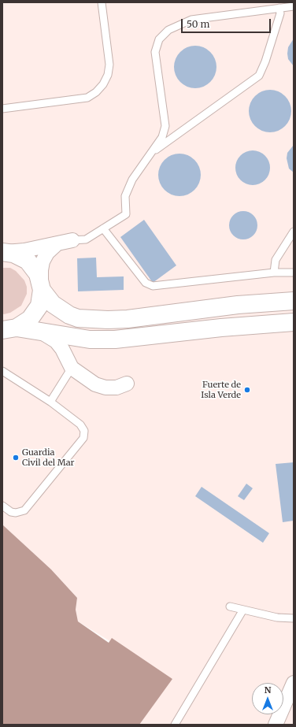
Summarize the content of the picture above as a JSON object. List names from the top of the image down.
{
  "places": ["Fuerte de Isla Verde", "Guardia Civil del Mar"],
  "scale_bar": "50 m",
  "north": "top"
}
